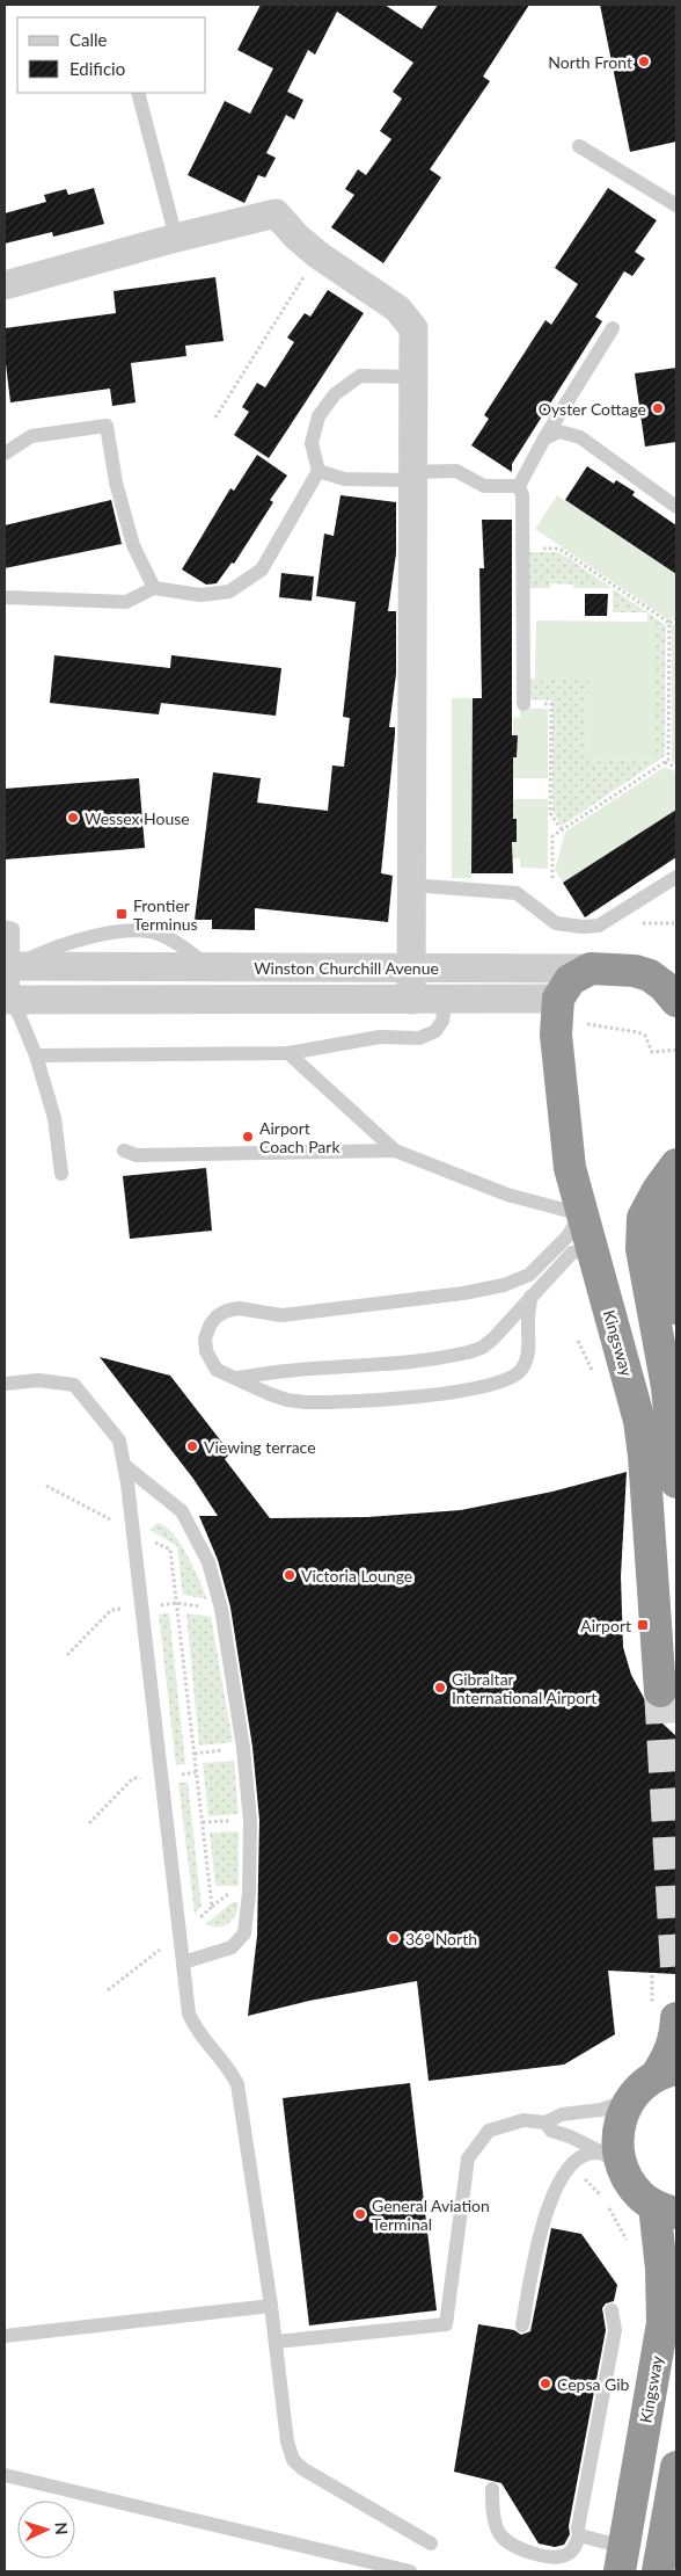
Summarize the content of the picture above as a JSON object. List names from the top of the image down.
{
  "streets": {
    "highway": ["Winston Churchill Avenue", "Kingsway"]
  },
  "crossings": [
    ["Winston Churchill Avenue", "Kingsway"]
  ],
  "places": {
    "other": [
      "North Front",
      "Oyster Cottage",
      "Wessex House",
      "Airport Coach Park",
      "Viewing terrace",
      "Victoria Lounge",
      "Gibraltar International Airport",
      "36° North",
      "General Aviation Terminal",
      "Cepsa Gib"
    ],
    "transit": ["Frontier Terminus", "Airport"]
  },
  "legend": ["Calle", "Edificio"],
  "north": "right"
}
